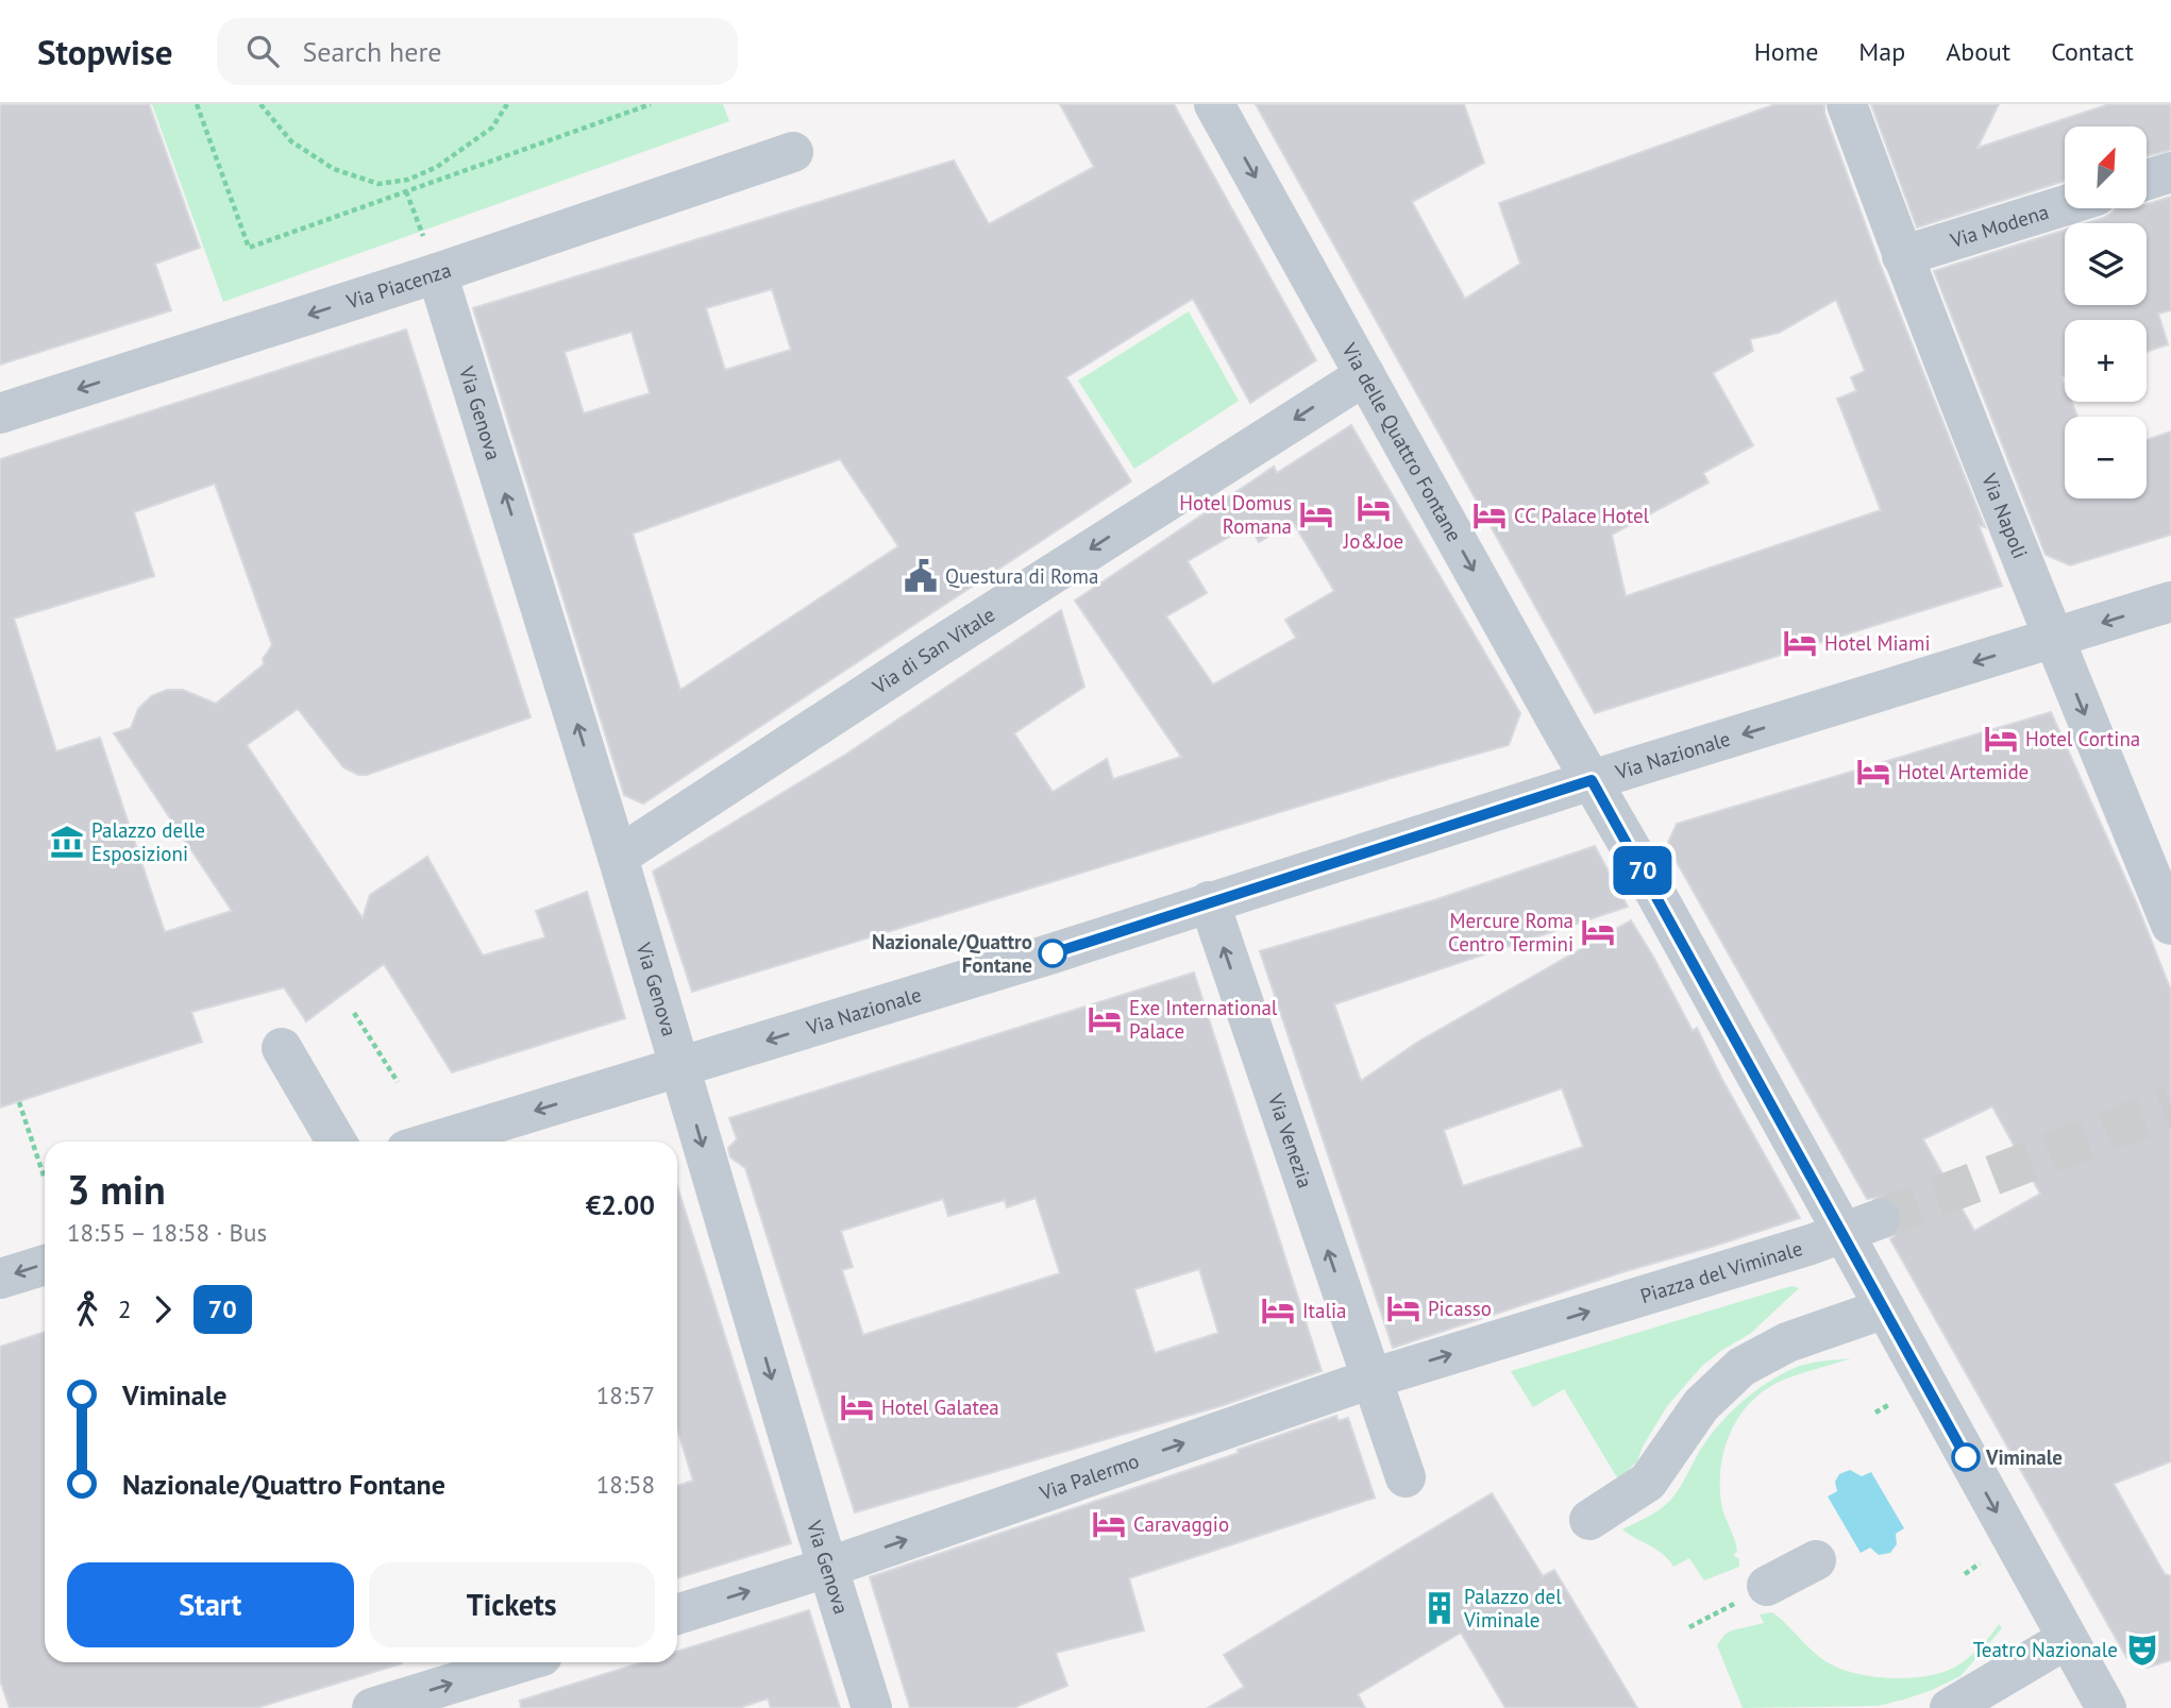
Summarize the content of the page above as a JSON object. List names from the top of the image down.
{
  "streets": {
    "street": [
      "Via Modena",
      "Via Piacenza",
      "Via Genova",
      "Via delle Quattro Fontane",
      "Via Napoli",
      "Via di San Vitale",
      "Via Nazionale",
      "Via Venezia",
      "Piazza del Viminale",
      "Via Palermo"
    ]
  },
  "crossings": [
    ["Via Modena", "Via Napoli"],
    ["Via Piacenza", "Via Genova"],
    ["Via Genova", "Via di San Vitale"],
    ["Via Genova", "Via Nazionale"],
    ["Via Genova", "Via Palermo"],
    ["Via delle Quattro Fontane", "Via di San Vitale"],
    ["Via delle Quattro Fontane", "Via Nazionale"],
    ["Via delle Quattro Fontane", "Piazza del Viminale"],
    ["Via Napoli", "Via Nazionale"],
    ["Via Nazionale", "Via Venezia"],
    ["Via Venezia", "Via Palermo"],
    ["Piazza del Viminale", "Via Palermo"]
  ],
  "one_way": [
    "Via Piacenza",
    "Via delle Quattro Fontane",
    "Via Napoli",
    "Via di San Vitale",
    "Via Nazionale",
    "Via Venezia",
    "Via Palermo"
  ],
  "places": {
    "hotel": [
      "Jo&Joe",
      "Hotel Domus Romana",
      "CC Palace Hotel",
      "Hotel Miami",
      "Hotel Cortina",
      "Hotel Artemide",
      "Mercure Roma Centro Termini",
      "Exe International Palace",
      "Picasso",
      "Italia",
      "Hotel Galatea",
      "Caravaggio"
    ],
    "public building": ["Questura di Roma"],
    "museum": ["Palazzo delle Esposizioni"],
    "other": ["Nazionale/Quattro Fontane", "Viminale"],
    "building": ["Palazzo del Viminale"],
    "theatre": ["Teatro Nazionale"]
  },
  "lines": ["bus line 70"],
  "north": "top right",
  "page": {
    "header": "Stopwise",
    "search": "Search here",
    "nav": [
      "Home",
      "Map",
      "About",
      "Contact"
    ],
    "on_map": "70",
    "map_buttons": ["+", "−"],
    "heading": ["3 min", "18:55 – 18:58 · Bus", "€2.00"],
    "legs": ["2", "70"],
    "list": [
      {
        "name": "Viminale",
        "value": "18:57"
      },
      {
        "name": "Nazionale/Quattro Fontane",
        "value": "18:58"
      }
    ],
    "buttons": ["Start", "Tickets"]
  }
}
